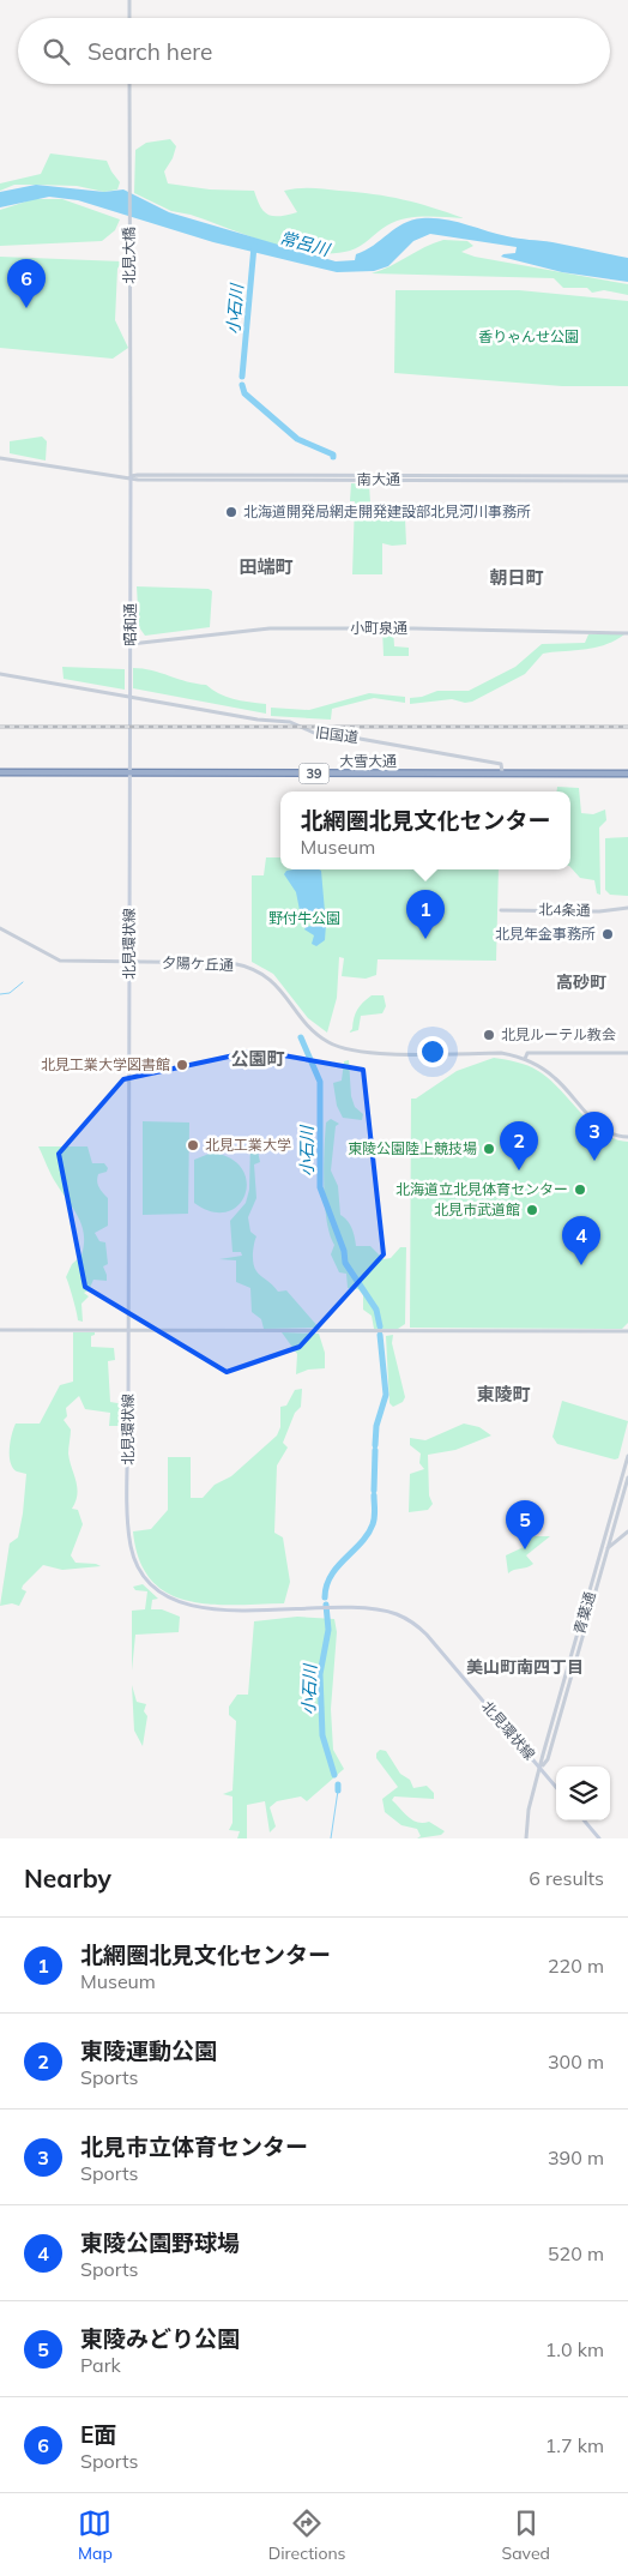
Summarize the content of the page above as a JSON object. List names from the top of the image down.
{
  "streets": {
    "highway": ["大雪大通", "39"],
    "main road": ["昭和通", "北見環状線"],
    "street": [
      "北見大橋",
      "南大通",
      "小町泉通",
      "旧国道",
      "北4条通",
      "夕陽ケ丘通",
      "青葉通"
    ]
  },
  "crossings": [
    ["北見大橋", "南大通"],
    ["北見大橋", "昭和通"],
    ["南大通", "昭和通"],
    ["昭和通", "小町泉通"],
    ["昭和通", "旧国道"],
    ["昭和通", "大雪大通"],
    ["昭和通", "北見環状線"],
    ["旧国道", "大雪大通"],
    ["大雪大通", "北見環状線"],
    ["北見環状線", "夕陽ケ丘通"],
    ["北見環状線", "青葉通"]
  ],
  "districts": [
    "田端町",
    "朝日町",
    "高砂町",
    "公園町",
    "東陵町",
    "美山町南四丁目"
  ],
  "water": ["常呂川", "小石川"],
  "parks": ["香りゃんせ公園", "野付牛公園"],
  "places": [
    "北海道開発局網走開発建設部北見河川事務所",
    "北見年金事務所",
    "北見ルーテル教会",
    "北見工業大学図書館",
    "北見工業大学",
    "東陵公園陸上競技場",
    "北海道立北見体育センター",
    "北見市武道館"
  ],
  "page": {
    "search": "Search here",
    "pins": [
      "6",
      "1",
      "3",
      "2",
      "4",
      "5"
    ],
    "popup": ["北網圏北見文化センター", "Museum"],
    "heading": ["Nearby", "6 results"],
    "list": [
      {
        "mark": "1",
        "name": "北網圏北見文化センター",
        "note": "Museum",
        "value": "220 m"
      },
      {
        "mark": "2",
        "name": "東陵運動公園",
        "note": "Sports",
        "value": "300 m"
      },
      {
        "mark": "3",
        "name": "北見市立体育センター",
        "note": "Sports",
        "value": "390 m"
      },
      {
        "mark": "4",
        "name": "東陵公園野球場",
        "note": "Sports",
        "value": "520 m"
      },
      {
        "mark": "5",
        "name": "東陵みどり公園",
        "note": "Park",
        "value": "1.0 km"
      },
      {
        "mark": "6",
        "name": "E面",
        "note": "Sports",
        "value": "1.7 km"
      }
    ],
    "nav": ["Map", "Directions", "Saved"]
  }
}
